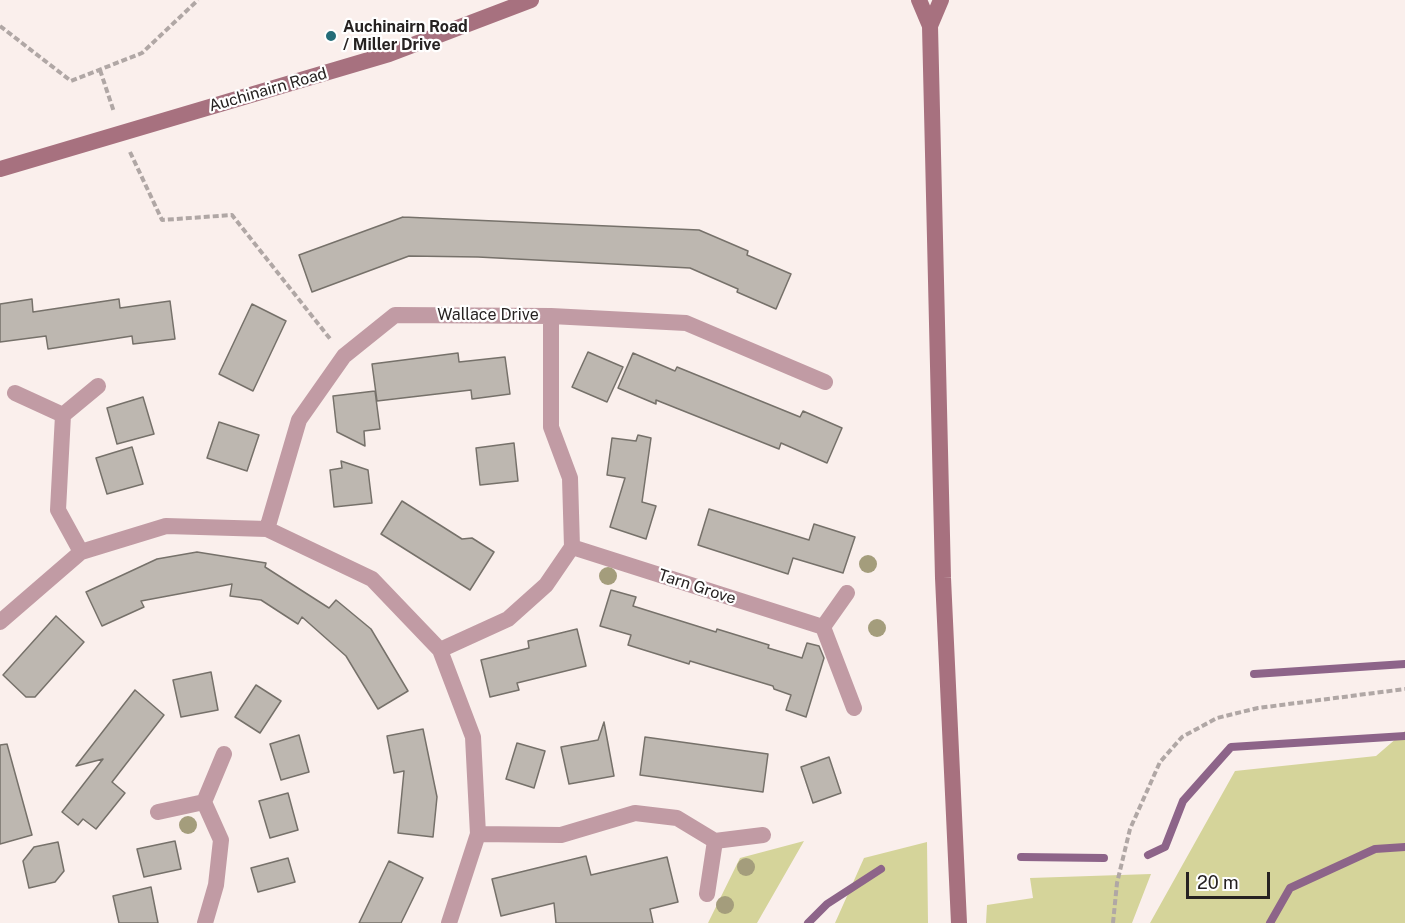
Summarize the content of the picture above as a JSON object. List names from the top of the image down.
{
  "streets": {
    "main road": ["Auchinairn Road"],
    "street": ["Wallace Drive", "Tarn Grove"]
  },
  "places": ["Auchinairn Road / Miller Drive"],
  "scale_bar": "20 m"
}
